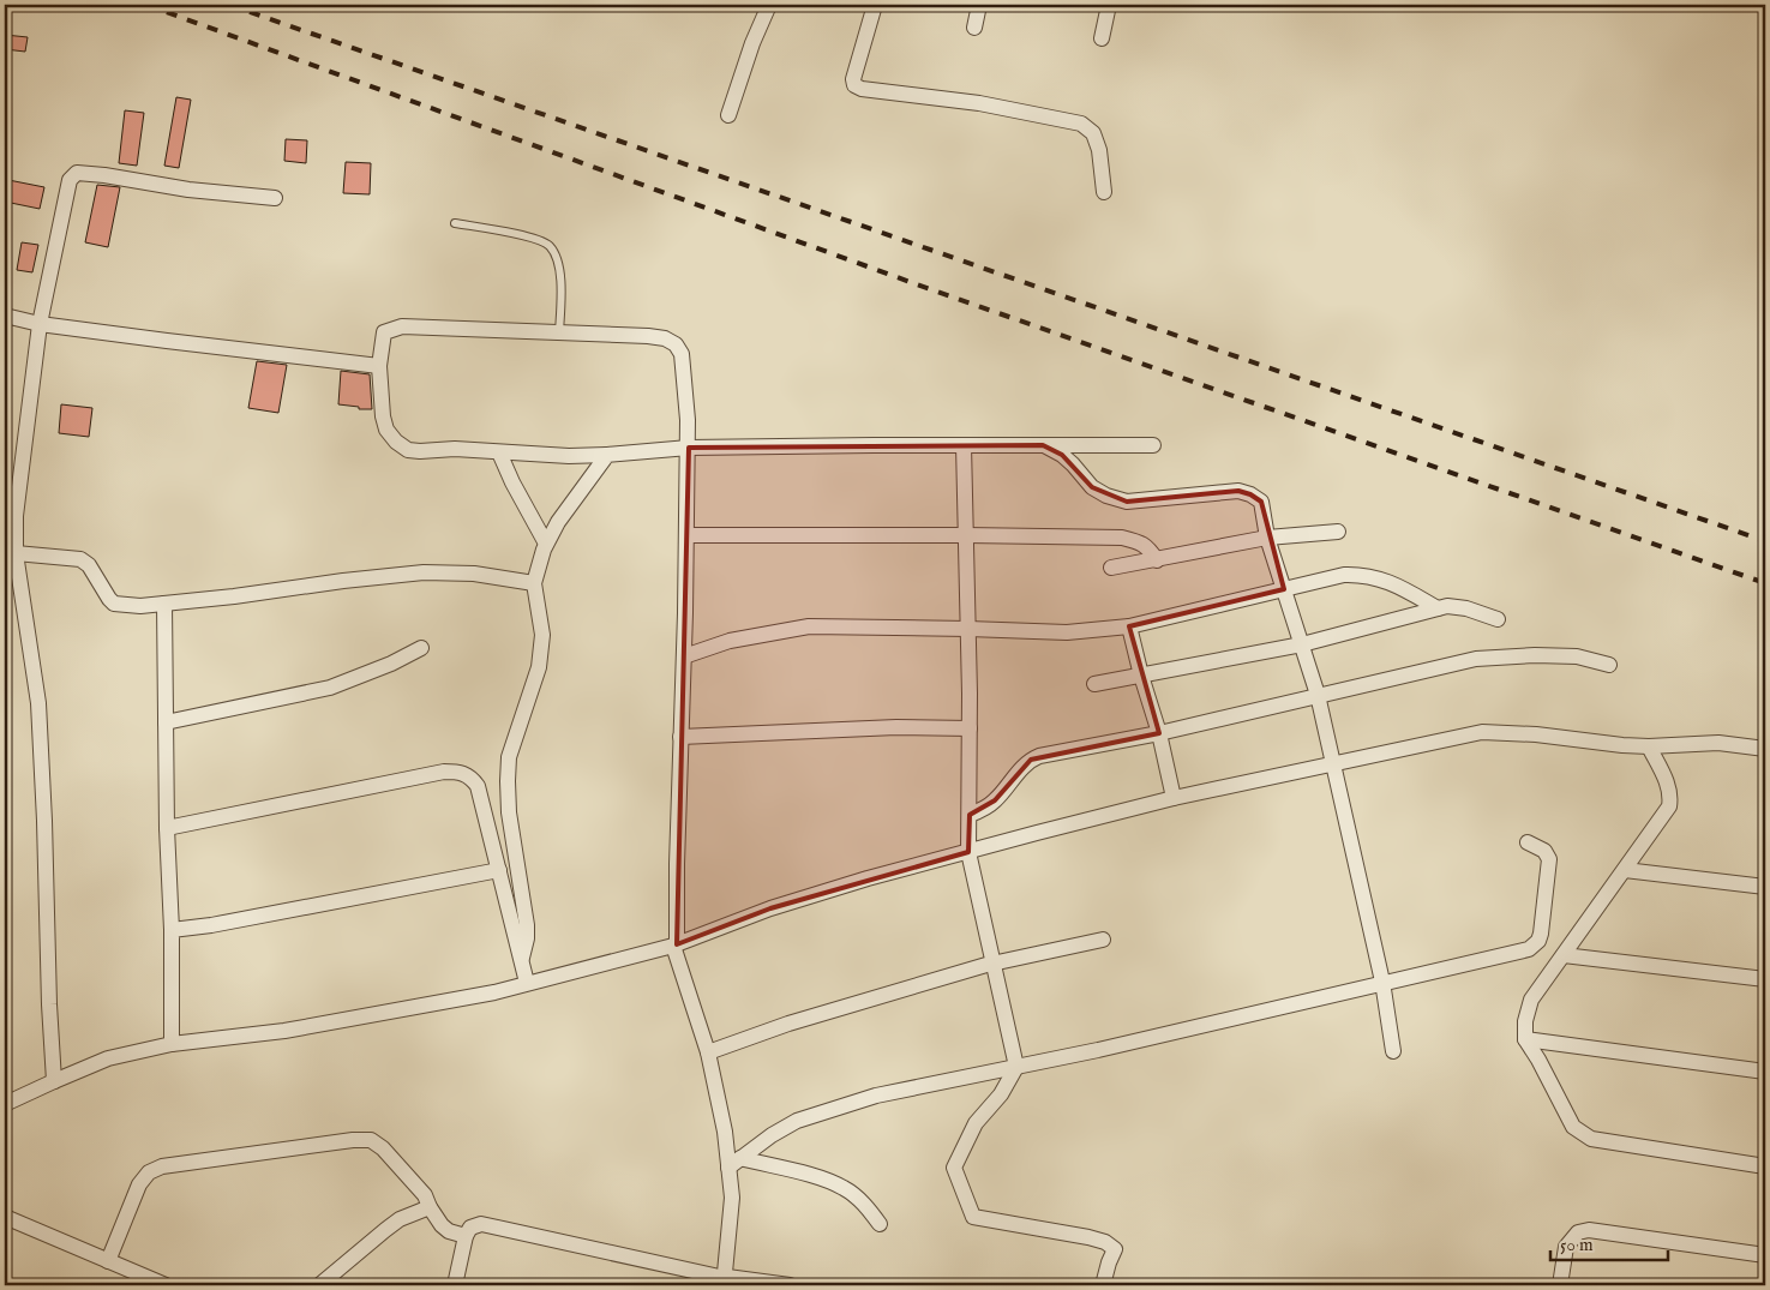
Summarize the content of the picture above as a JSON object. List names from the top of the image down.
{
  "scale_bar": "50 m"
}
